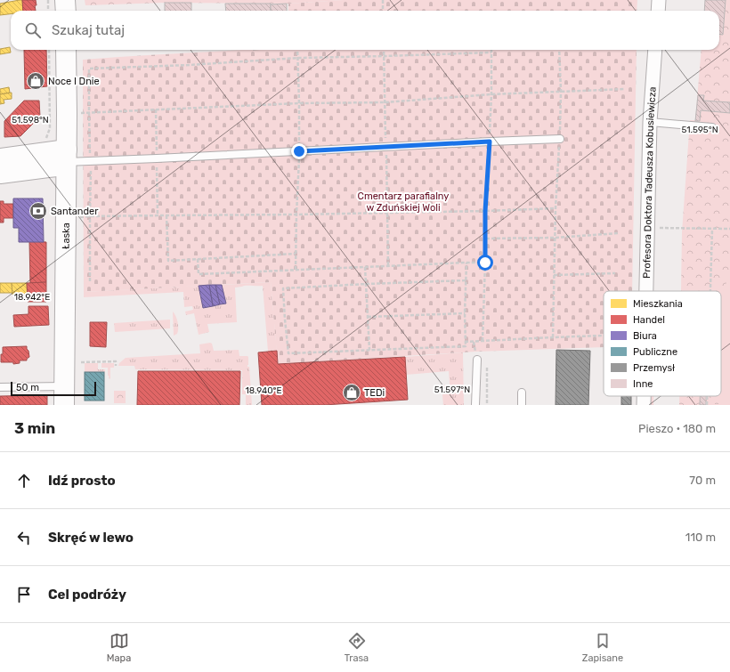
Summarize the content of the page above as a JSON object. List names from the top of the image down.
{
  "streets": {
    "street": ["Profesora Doktora Tadeusza Kobusiewicza", "Łaska"]
  },
  "parks": ["Cmentarz parafialny w Zduńskiej Woli"],
  "places": {
    "shop": ["Noce I Dnie", "TEDi"],
    "bank": ["Santander"]
  },
  "legend": [
    "Mieszkania",
    "Handel",
    "Biura",
    "Publiczne",
    "Przemysł",
    "Inne"
  ],
  "scale_bar": "50 m",
  "page": {
    "search": "Szukaj tutaj",
    "scale": "50 m",
    "heading": ["3 min", "Pieszo · 180 m"],
    "list": [
      ["Idź prosto", "70 m"],
      ["Skręć w lewo", "110 m"],
      "Cel podróży"
    ],
    "nav": ["Mapa", "Trasa", "Zapisane"]
  },
  "coordinates": [
    "51.598°N",
    "51.595°N",
    "18.942°E",
    "51.597°N",
    "18.940°E"
  ]
}
